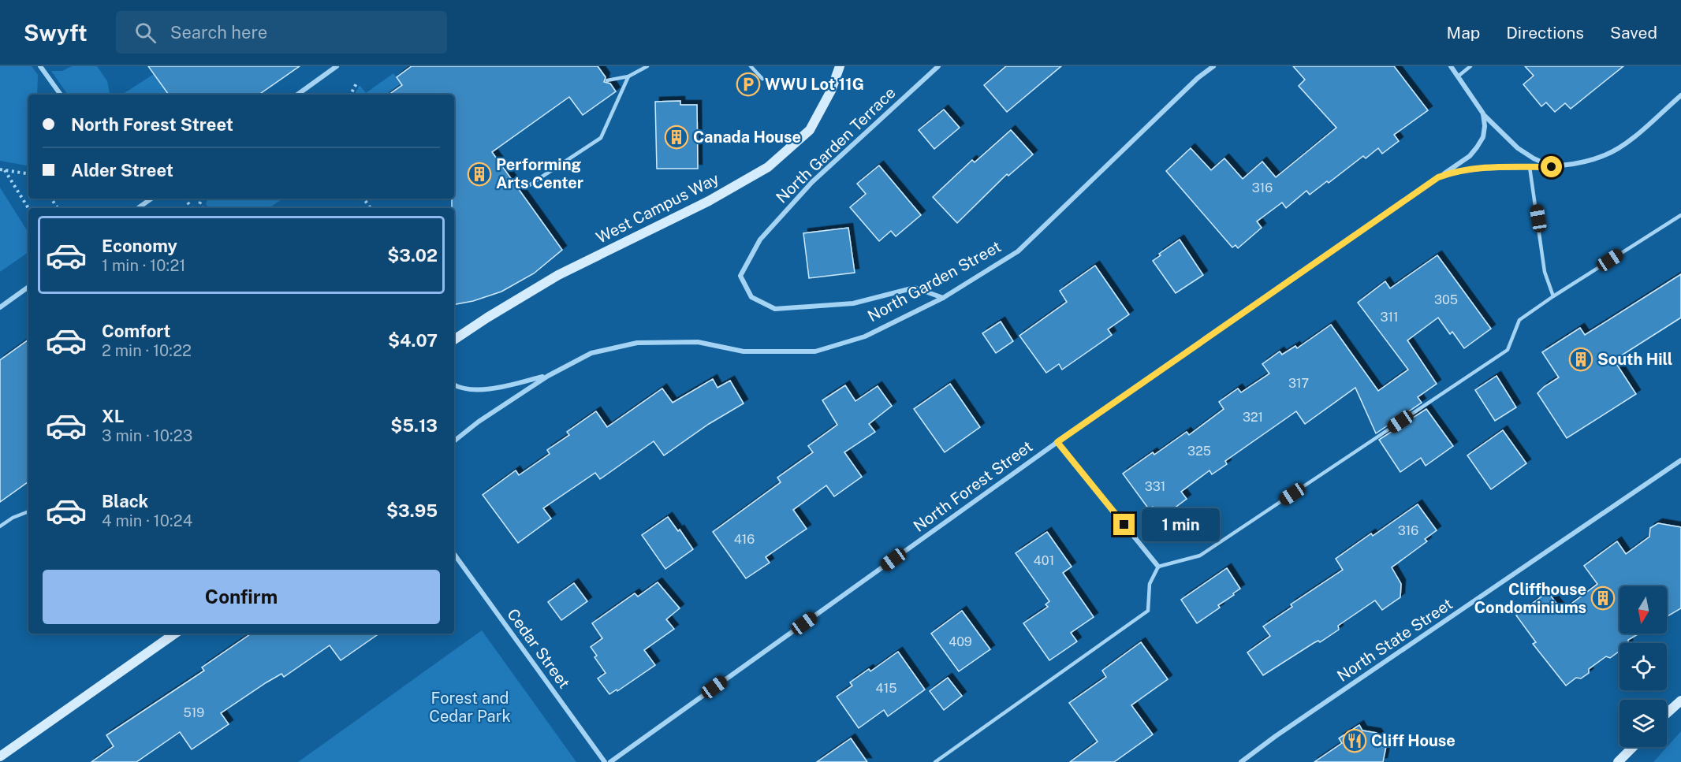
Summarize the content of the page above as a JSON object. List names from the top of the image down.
{
  "streets": {
    "street": [
      "North Garden Terrace",
      "West Campus Way",
      "North Garden Street",
      "North Forest Street",
      "North State Street",
      "Cedar Street"
    ]
  },
  "crossings": [
    ["North Garden Terrace", "North Garden Street"]
  ],
  "parks": ["Forest and Cedar Park"],
  "places": {
    "parking": ["WWU Lot 11G"],
    "building": [
      "Canada House",
      "Performing Arts Center",
      "South Hill",
      "Cliffhouse Condominiums"
    ],
    "restaurant": ["Cliff House"]
  },
  "house_numbers": [
    "316",
    "305",
    "311",
    "317",
    "321",
    "325",
    "331",
    "316",
    "416",
    "401",
    "409",
    "415",
    "519"
  ],
  "north": "bottom",
  "page": {
    "header": "Swyft",
    "search": "Search here",
    "nav": ["Map", "Directions", "Saved"],
    "banner": ["North Forest Street", "Alder Street"],
    "list": [
      {
        "name": "Economy",
        "note": "1 min · 10:21",
        "value": "$3.02"
      },
      {
        "name": "Comfort",
        "note": "2 min · 10:22",
        "value": "$4.07"
      },
      {
        "name": "XL",
        "note": "3 min · 10:23",
        "value": "$5.13"
      },
      {
        "name": "Black",
        "note": "4 min · 10:24",
        "value": "$3.95"
      }
    ],
    "bubble": "1 min",
    "buttons": "Confirm"
  }
}
